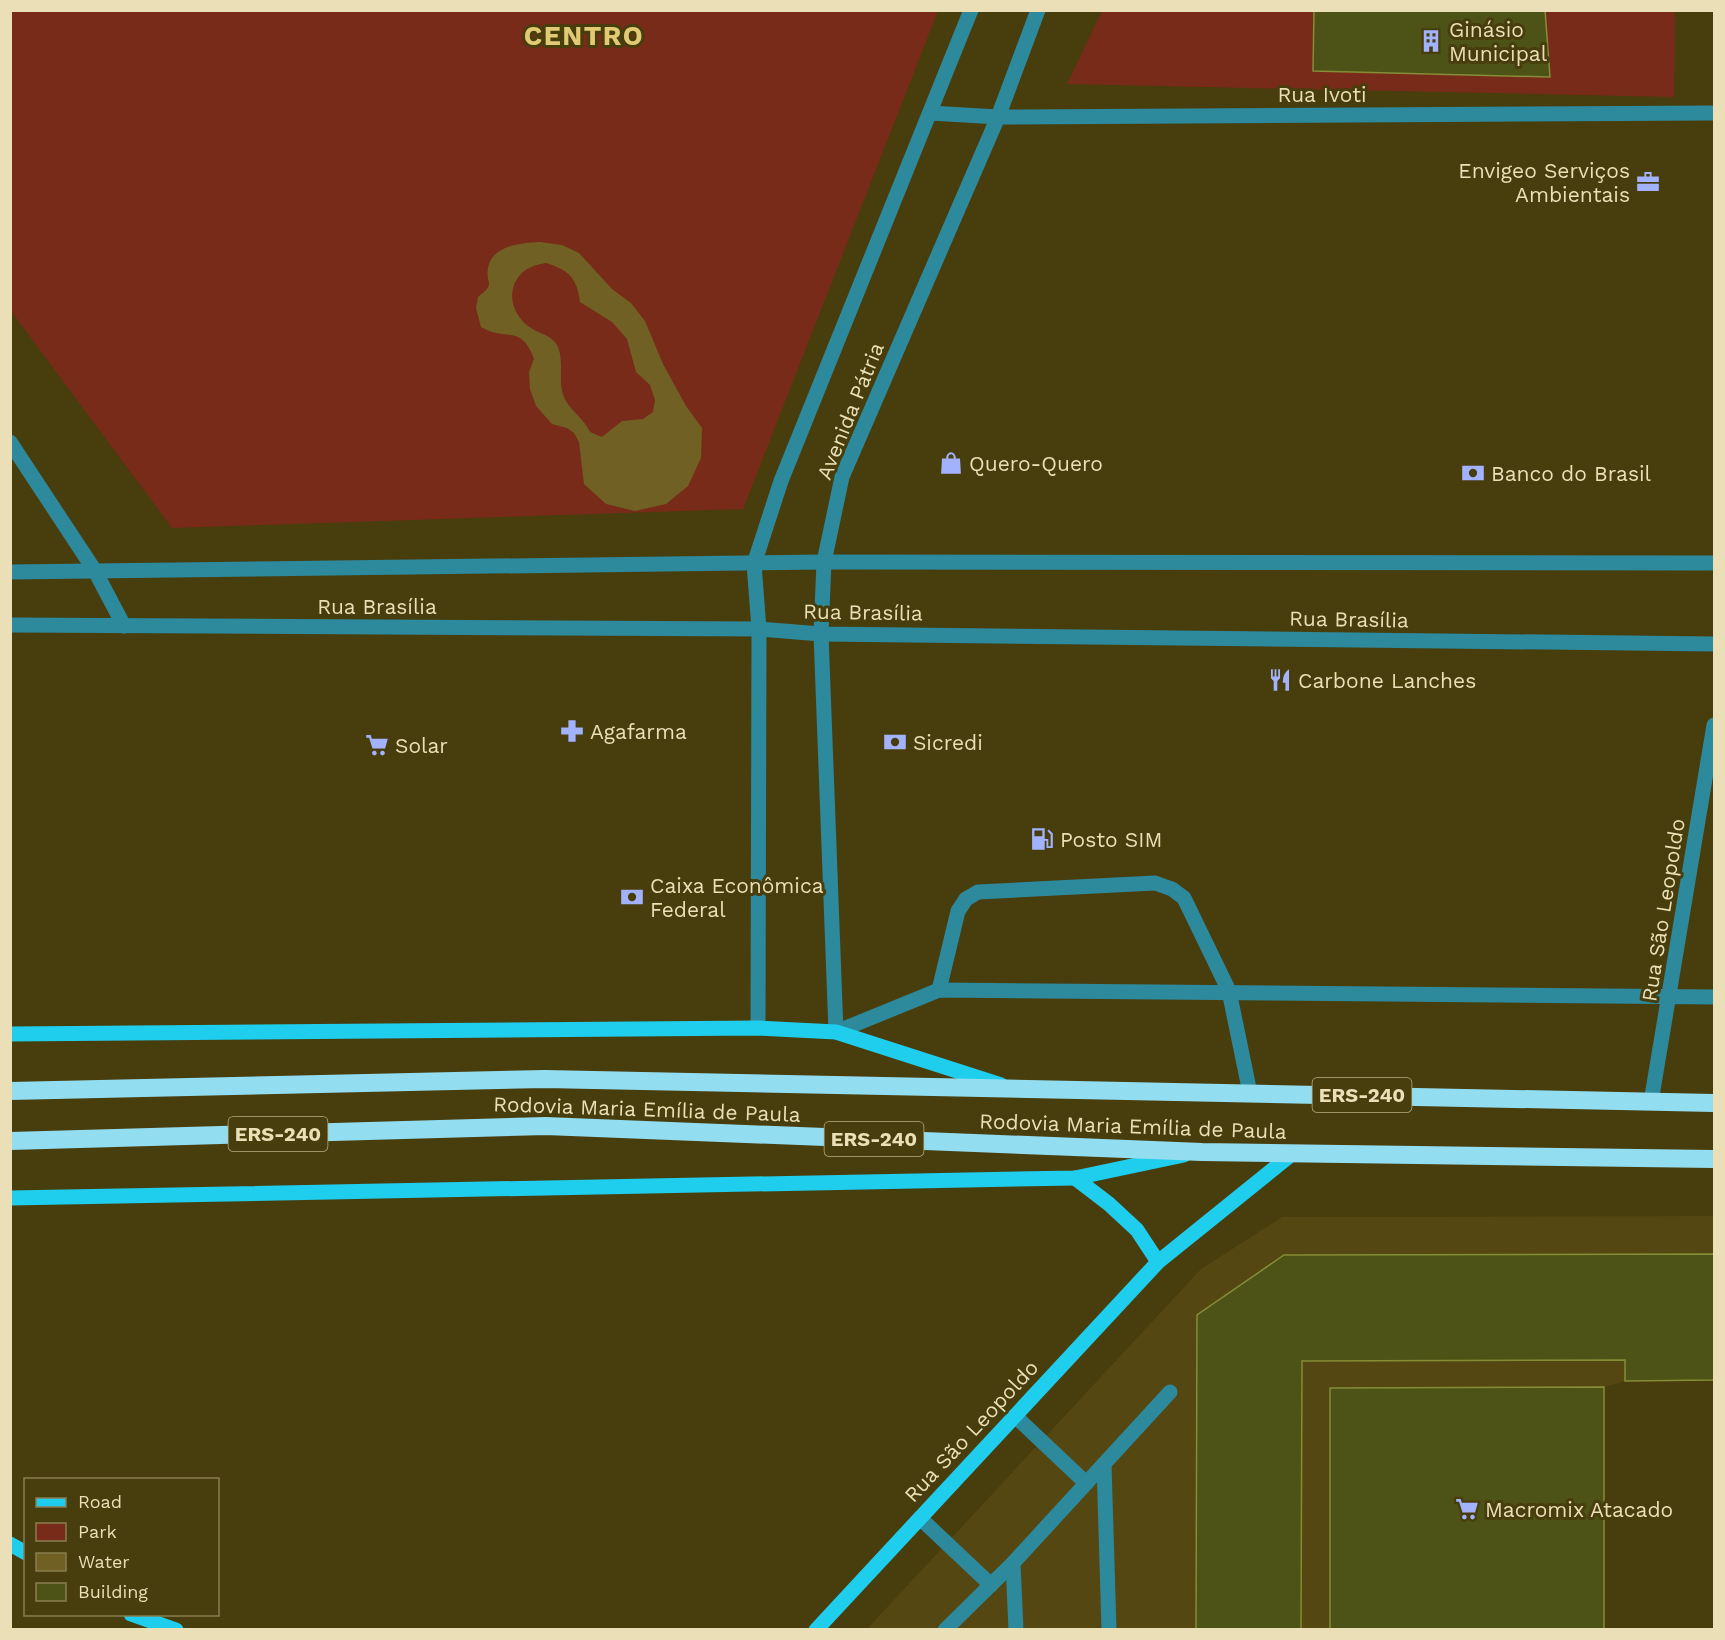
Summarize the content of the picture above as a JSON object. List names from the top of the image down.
{
  "streets": {
    "highway": ["ERS-240", "Rodovia Maria Emília de Paula"],
    "main road": ["Rua São Leopoldo"],
    "street": ["Rua Ivoti", "Avenida Pátria", "Rua Brasília"]
  },
  "crossings": [
    ["Rua Ivoti", "Avenida Pátria"],
    ["Avenida Pátria", "Rua Brasília"],
    ["Rua São Leopoldo", "Rodovia Maria Emília de Paula"]
  ],
  "districts": ["CENTRO"],
  "places": {
    "building": ["Ginásio Municipal"],
    "office": ["Envigeo Serviços Ambientais"],
    "shop": ["Quero-Quero"],
    "bank": ["Banco do Brasil", "Sicredi", "Caixa Econômica Federal"],
    "restaurant": ["Carbone Lanches"],
    "pharmacy": ["Agafarma"],
    "supermarket": ["Solar", "Macromix Atacado"],
    "fuel station": ["Posto SIM"]
  },
  "legend": [
    "Road",
    "Park",
    "Water",
    "Building"
  ]
}
